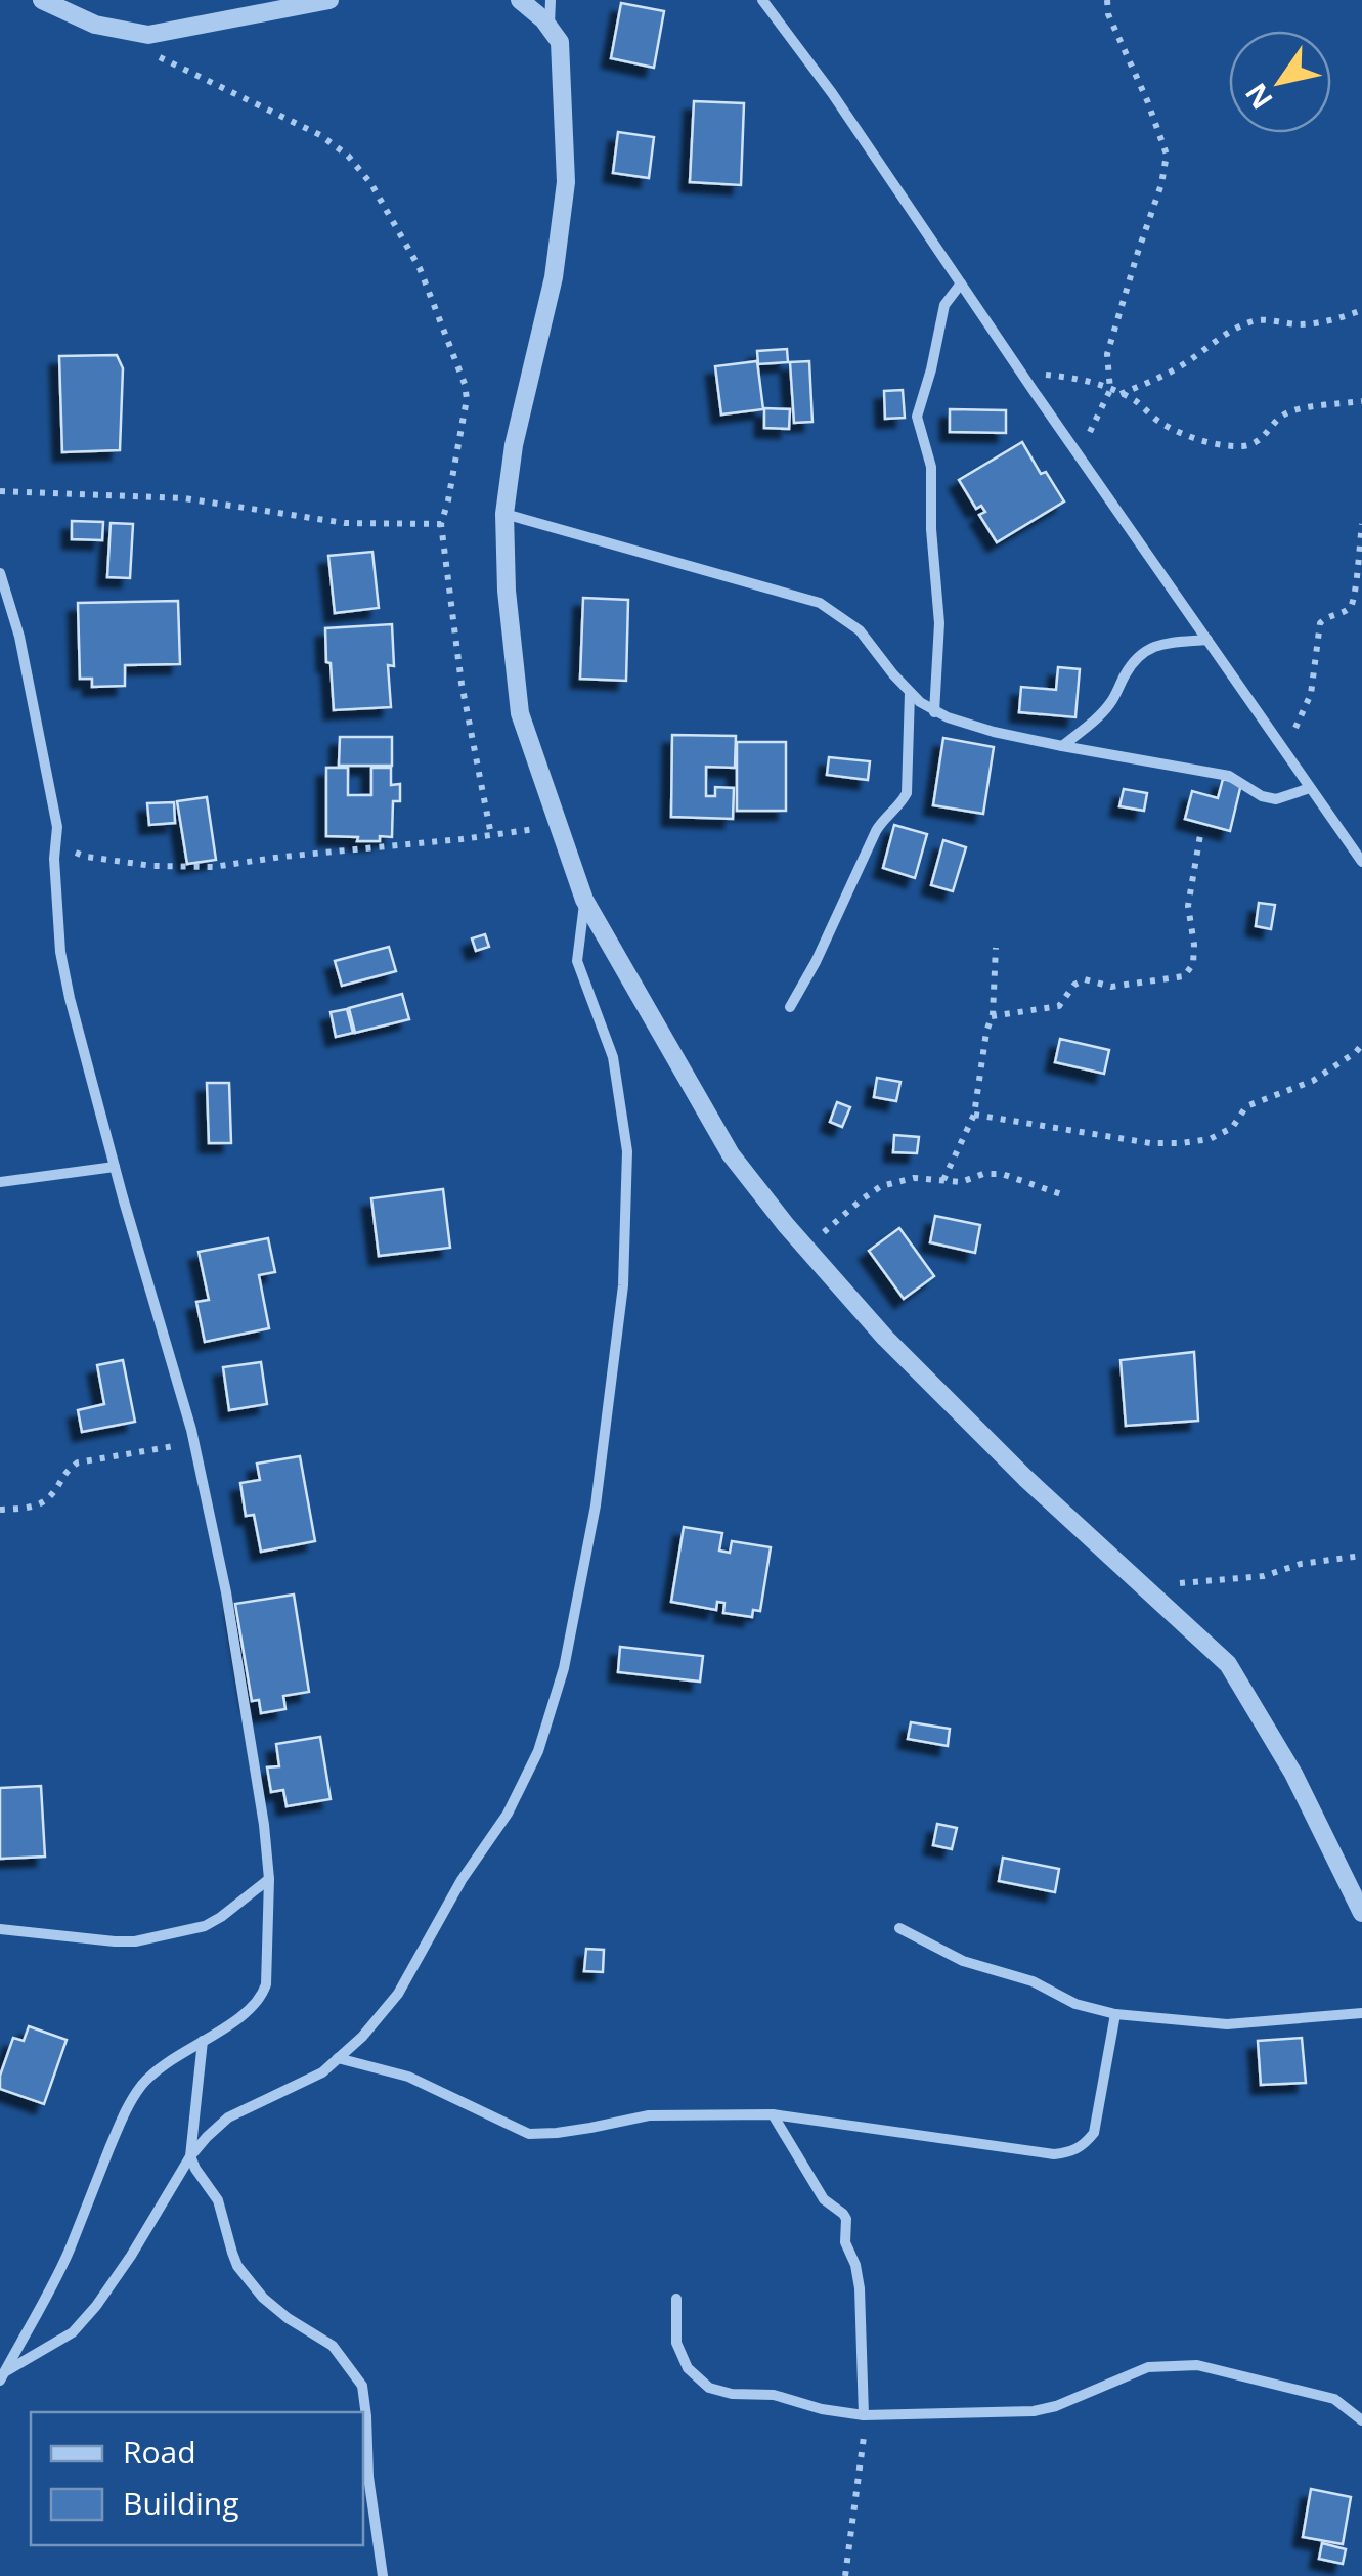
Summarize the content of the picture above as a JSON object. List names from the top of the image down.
{
  "legend": ["Road", "Building"],
  "north": "bottom left"
}
